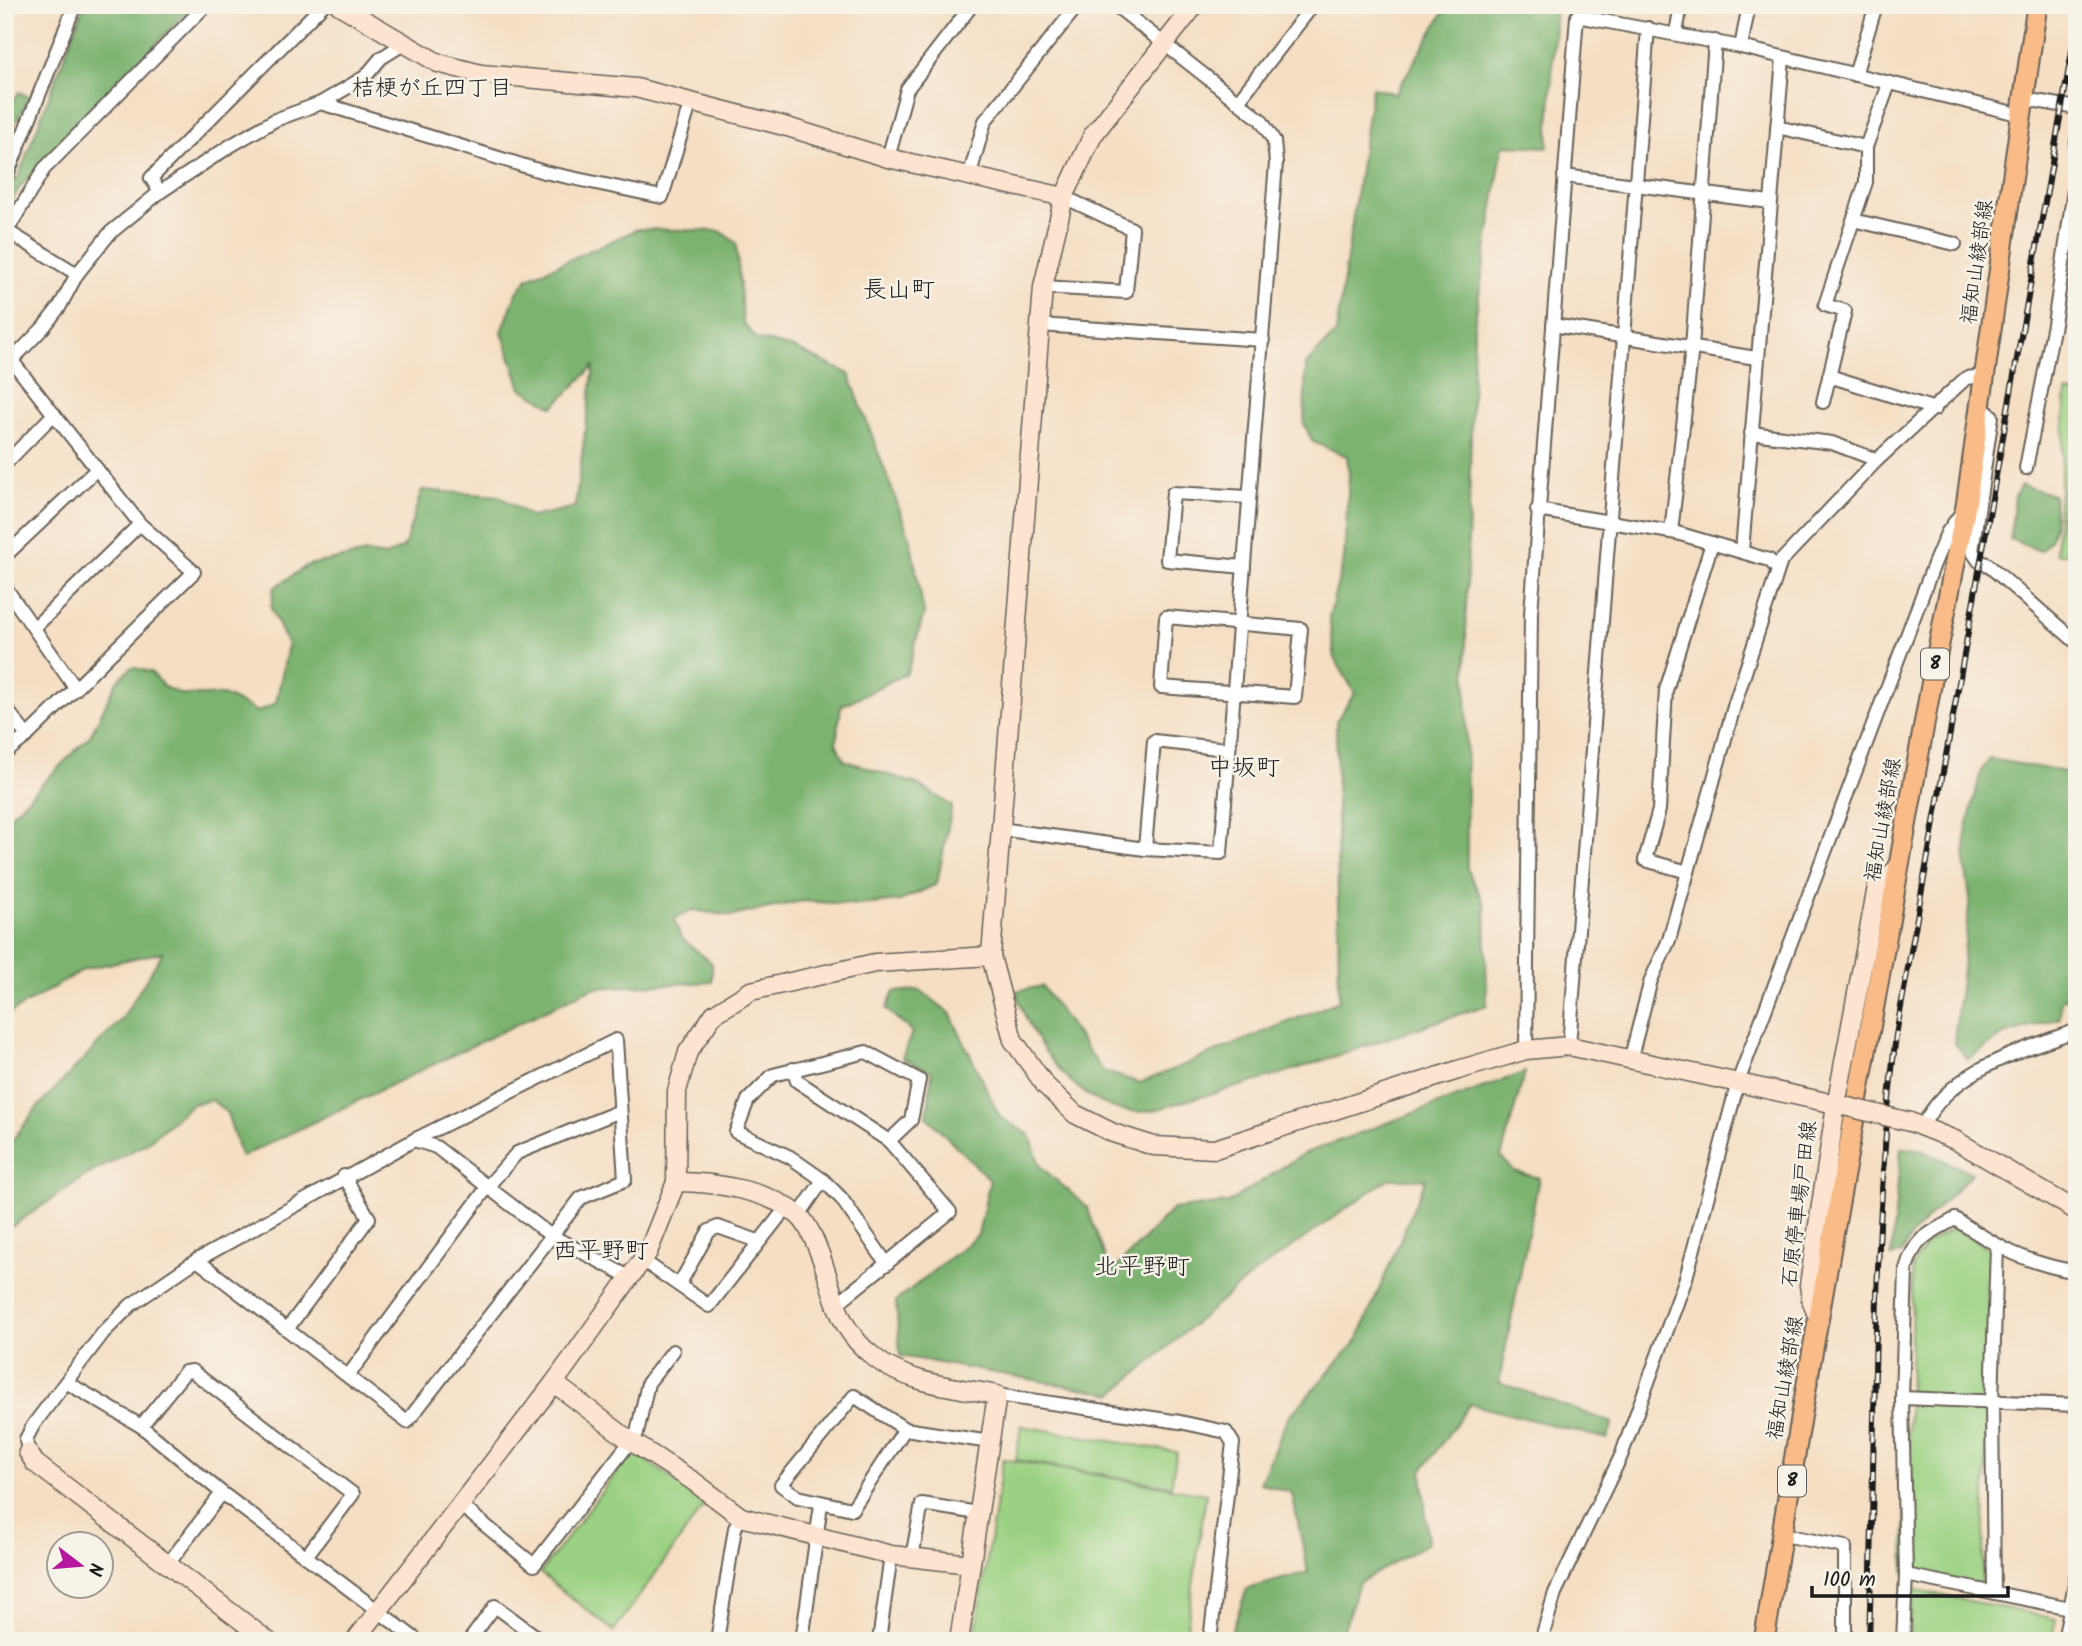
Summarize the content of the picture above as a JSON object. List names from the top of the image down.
{
  "streets": {
    "main road": ["福知山綾部線", "8"],
    "street": ["石原停車場戸田線"]
  },
  "crossings": [
    ["福知山綾部線", "石原停車場戸田線"]
  ],
  "districts": [
    "桔梗が丘四丁目",
    "長山町",
    "中坂町",
    "西平野町",
    "北平野町"
  ],
  "scale_bar": "100 m",
  "north": "right"
}
